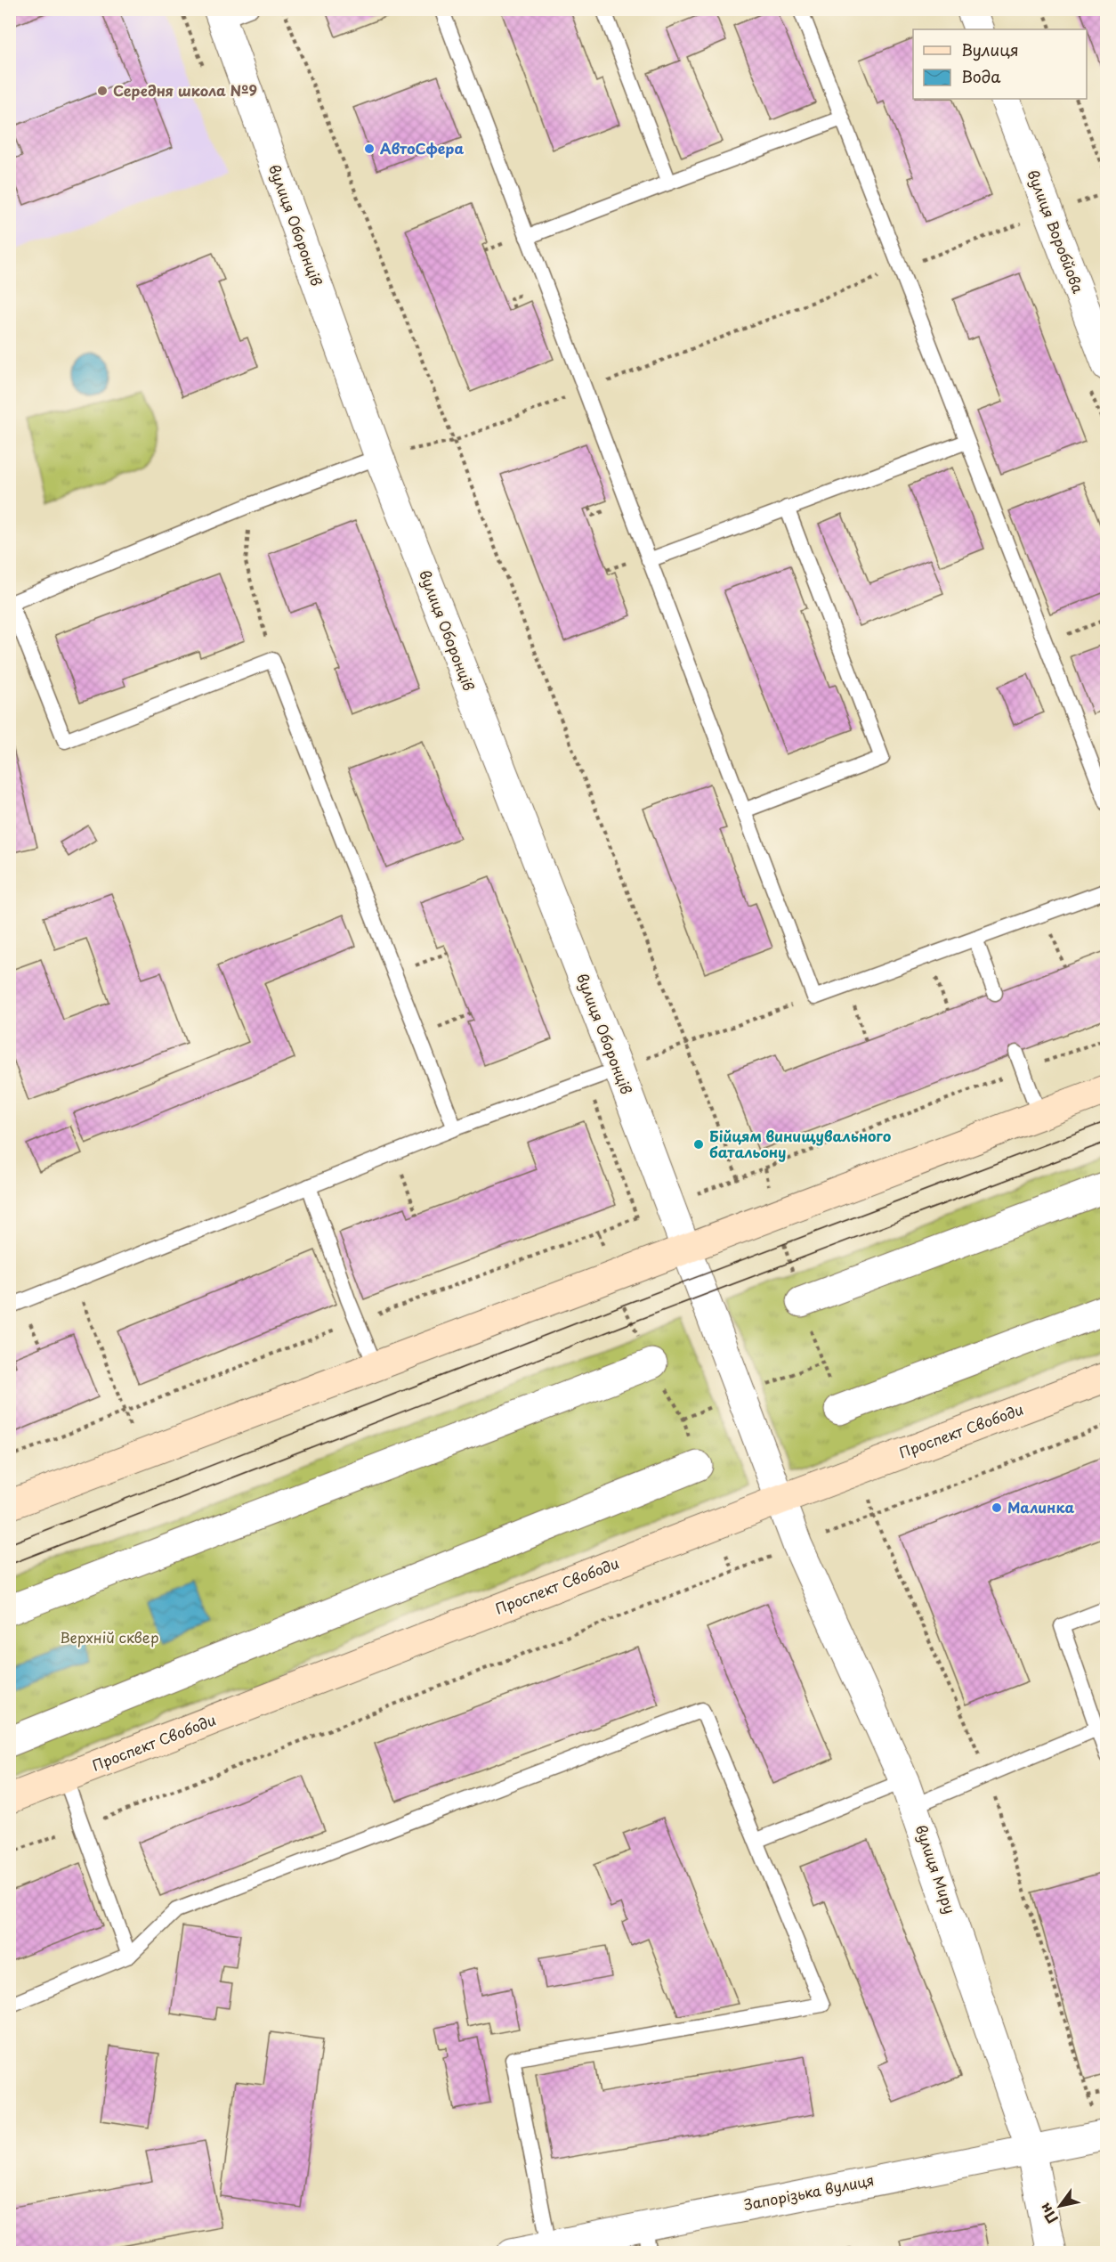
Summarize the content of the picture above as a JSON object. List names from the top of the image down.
{
  "streets": {
    "main road": ["Проспект Свободи"],
    "street": [
      "вулиця Оборонців",
      "вулиця Воробйова",
      "вулиця Миру",
      "Запорізька вулиця"
    ]
  },
  "crossings": [
    ["вулиця Оборонців", "Проспект Свободи"],
    ["вулиця Оборонців", "вулиця Миру"],
    ["Проспект Свободи", "вулиця Миру"],
    ["вулиця Миру", "Запорізька вулиця"]
  ],
  "parks": ["Верхній сквер"],
  "places": [
    "Середня школа №9",
    "АвтоСфера",
    "Бійцям винищувального батальону",
    "Малинка"
  ],
  "legend": ["Вулиця", "Вода"],
  "north": "bottom left"
}
